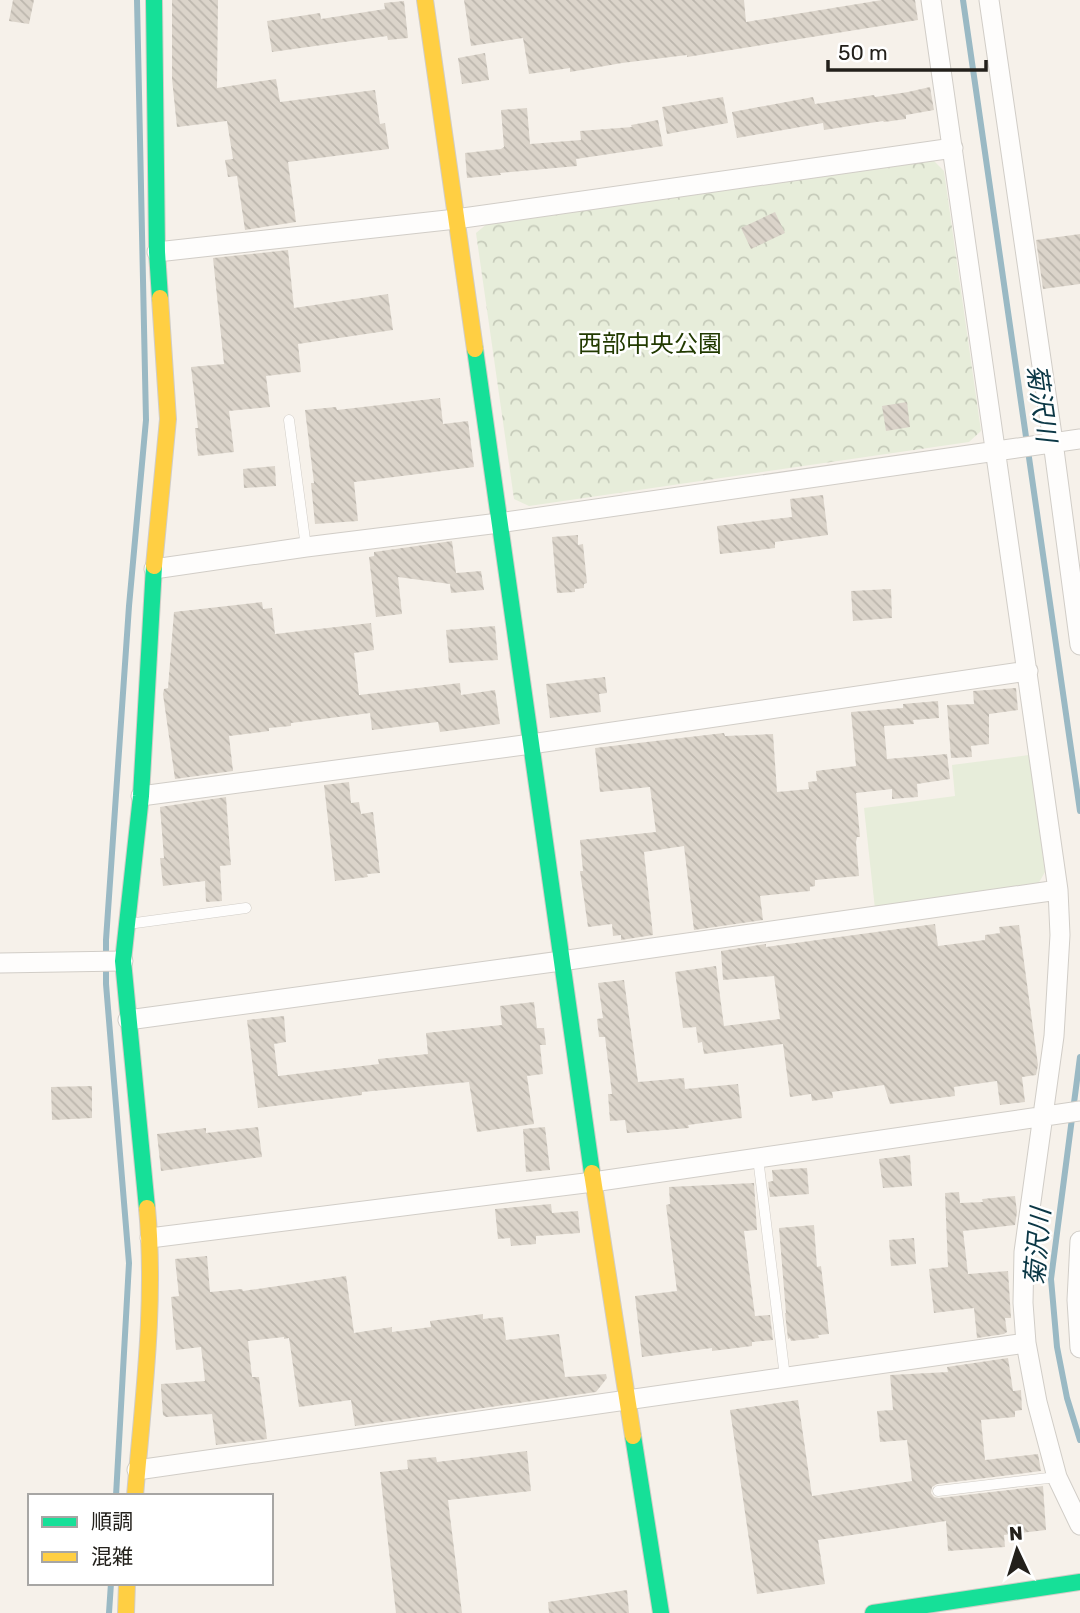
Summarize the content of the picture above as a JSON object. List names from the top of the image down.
{
  "water": ["菊沢川"],
  "parks": ["西部中央公園"],
  "legend": ["順調", "混雑"],
  "scale_bar": "50 m",
  "north": "top"
}
